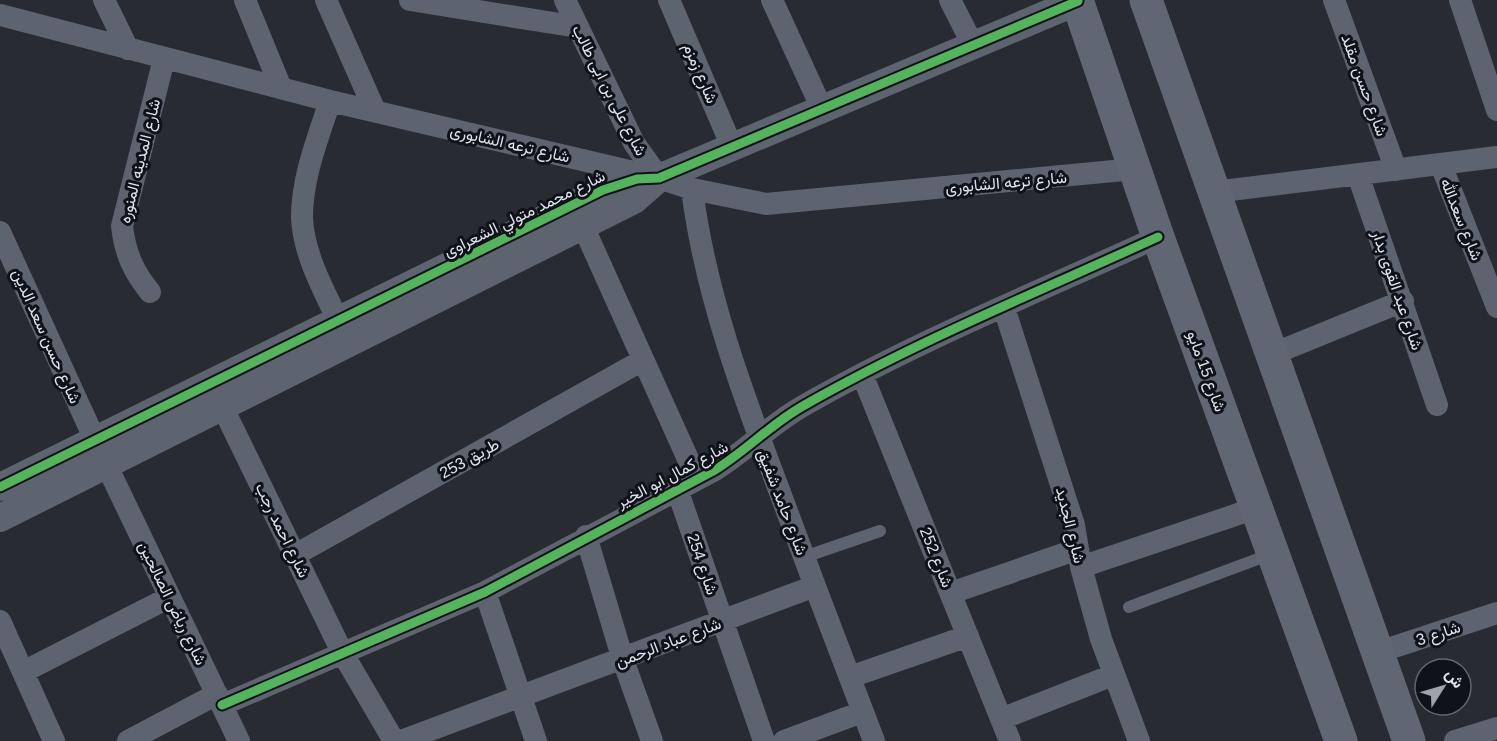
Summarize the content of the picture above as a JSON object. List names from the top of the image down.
{
  "streets": {
    "main road": ["شارع 15 مايو"],
    "street": [
      "شارع زمزم",
      "شارع حسن مقلد",
      "شارع على بن ابى طالب",
      "شارع ترعه الشابورى",
      "شارع المدينه المنوره",
      "شارع محمد متولي الشعراوى",
      "شارع سعدالله",
      "شارع عبد القوى بدار",
      "شارع حسن سعد الدين",
      "طريق 253",
      "شارع كمال ابو الخير",
      "شارع حامد شفيق",
      "شارع الجديد",
      "شارع احمد رجب",
      "شارع 252",
      "شارع 254",
      "شارع رياض الصالحين",
      "شارع 3",
      "شارع عباد الرحمن"
    ]
  },
  "crossings": [
    ["شارع زمزم", "شارع محمد متولي الشعراوى"],
    ["شارع على بن ابى طالب", "شارع ترعه الشابورى"],
    ["شارع على بن ابى طالب", "شارع محمد متولي الشعراوى"],
    ["شارع ترعه الشابورى", "شارع المدينه المنوره"],
    ["شارع ترعه الشابورى", "شارع محمد متولي الشعراوى"],
    ["شارع ترعه الشابورى", "شارع 15 مايو"],
    ["شارع ترعه الشابورى", "شارع حامد شفيق"],
    ["شارع محمد متولي الشعراوى", "شارع حسن سعد الدين"],
    ["شارع محمد متولي الشعراوى", "شارع 15 مايو"],
    ["شارع محمد متولي الشعراوى", "شارع احمد رجب"],
    ["شارع محمد متولي الشعراوى", "شارع رياض الصالحين"],
    ["شارع حسن سعد الدين", "شارع رياض الصالحين"],
    ["شارع 15 مايو", "شارع كمال ابو الخير"],
    ["طريق 253", "شارع احمد رجب"],
    ["شارع كمال ابو الخير", "شارع حامد شفيق"],
    ["شارع كمال ابو الخير", "شارع الجديد"],
    ["شارع كمال ابو الخير", "شارع احمد رجب"],
    ["شارع كمال ابو الخير", "شارع 252"],
    ["شارع كمال ابو الخير", "شارع 254"],
    ["شارع كمال ابو الخير", "شارع رياض الصالحين"],
    ["شارع حامد شفيق", "شارع عباد الرحمن"],
    ["شارع 254", "شارع عباد الرحمن"]
  ],
  "north": "top right"
}
